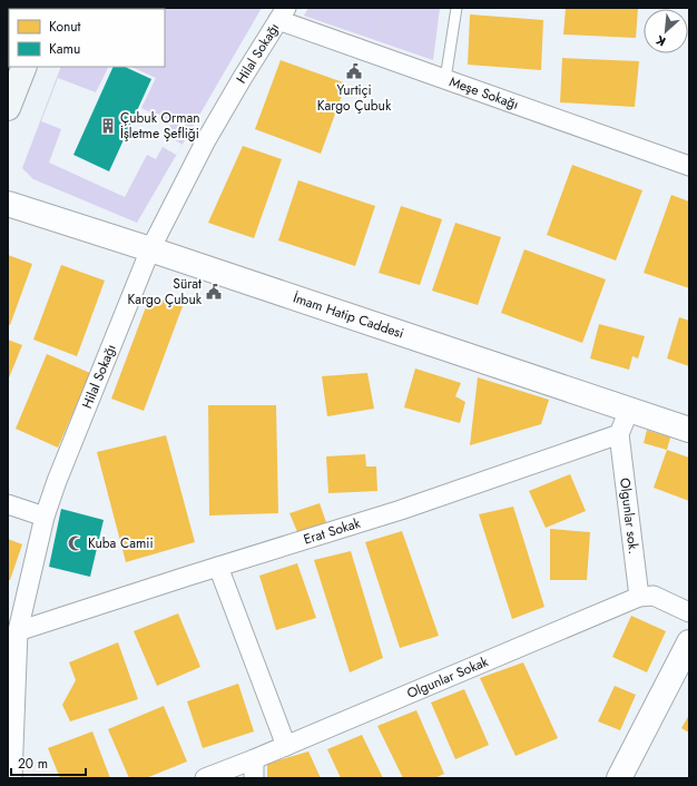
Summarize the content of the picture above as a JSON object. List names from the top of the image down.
{
  "streets": {
    "street": [
      "Hilal Sokağı",
      "Meşe Sokağı",
      "İmam Hatip Caddesi",
      "Olgunlar sok.",
      "Erat Sokak",
      "Olgunlar Sokak"
    ]
  },
  "crossings": [
    ["Hilal Sokağı", "Meşe Sokağı"],
    ["Hilal Sokağı", "İmam Hatip Caddesi"],
    ["Hilal Sokağı", "Erat Sokak"],
    ["Olgunlar sok.", "Erat Sokak"],
    ["Olgunlar sok.", "Olgunlar Sokak"]
  ],
  "places": {
    "public building": ["Yurtiçi Kargo Çubuk", "Sürat Kargo Çubuk"],
    "building": ["Çubuk Orman İşletme Şefliği"],
    "mosque": ["Kuba Camii"]
  },
  "legend": ["Konut", "Kamu"],
  "scale_bar": "20 m",
  "north": "bottom left"
}
